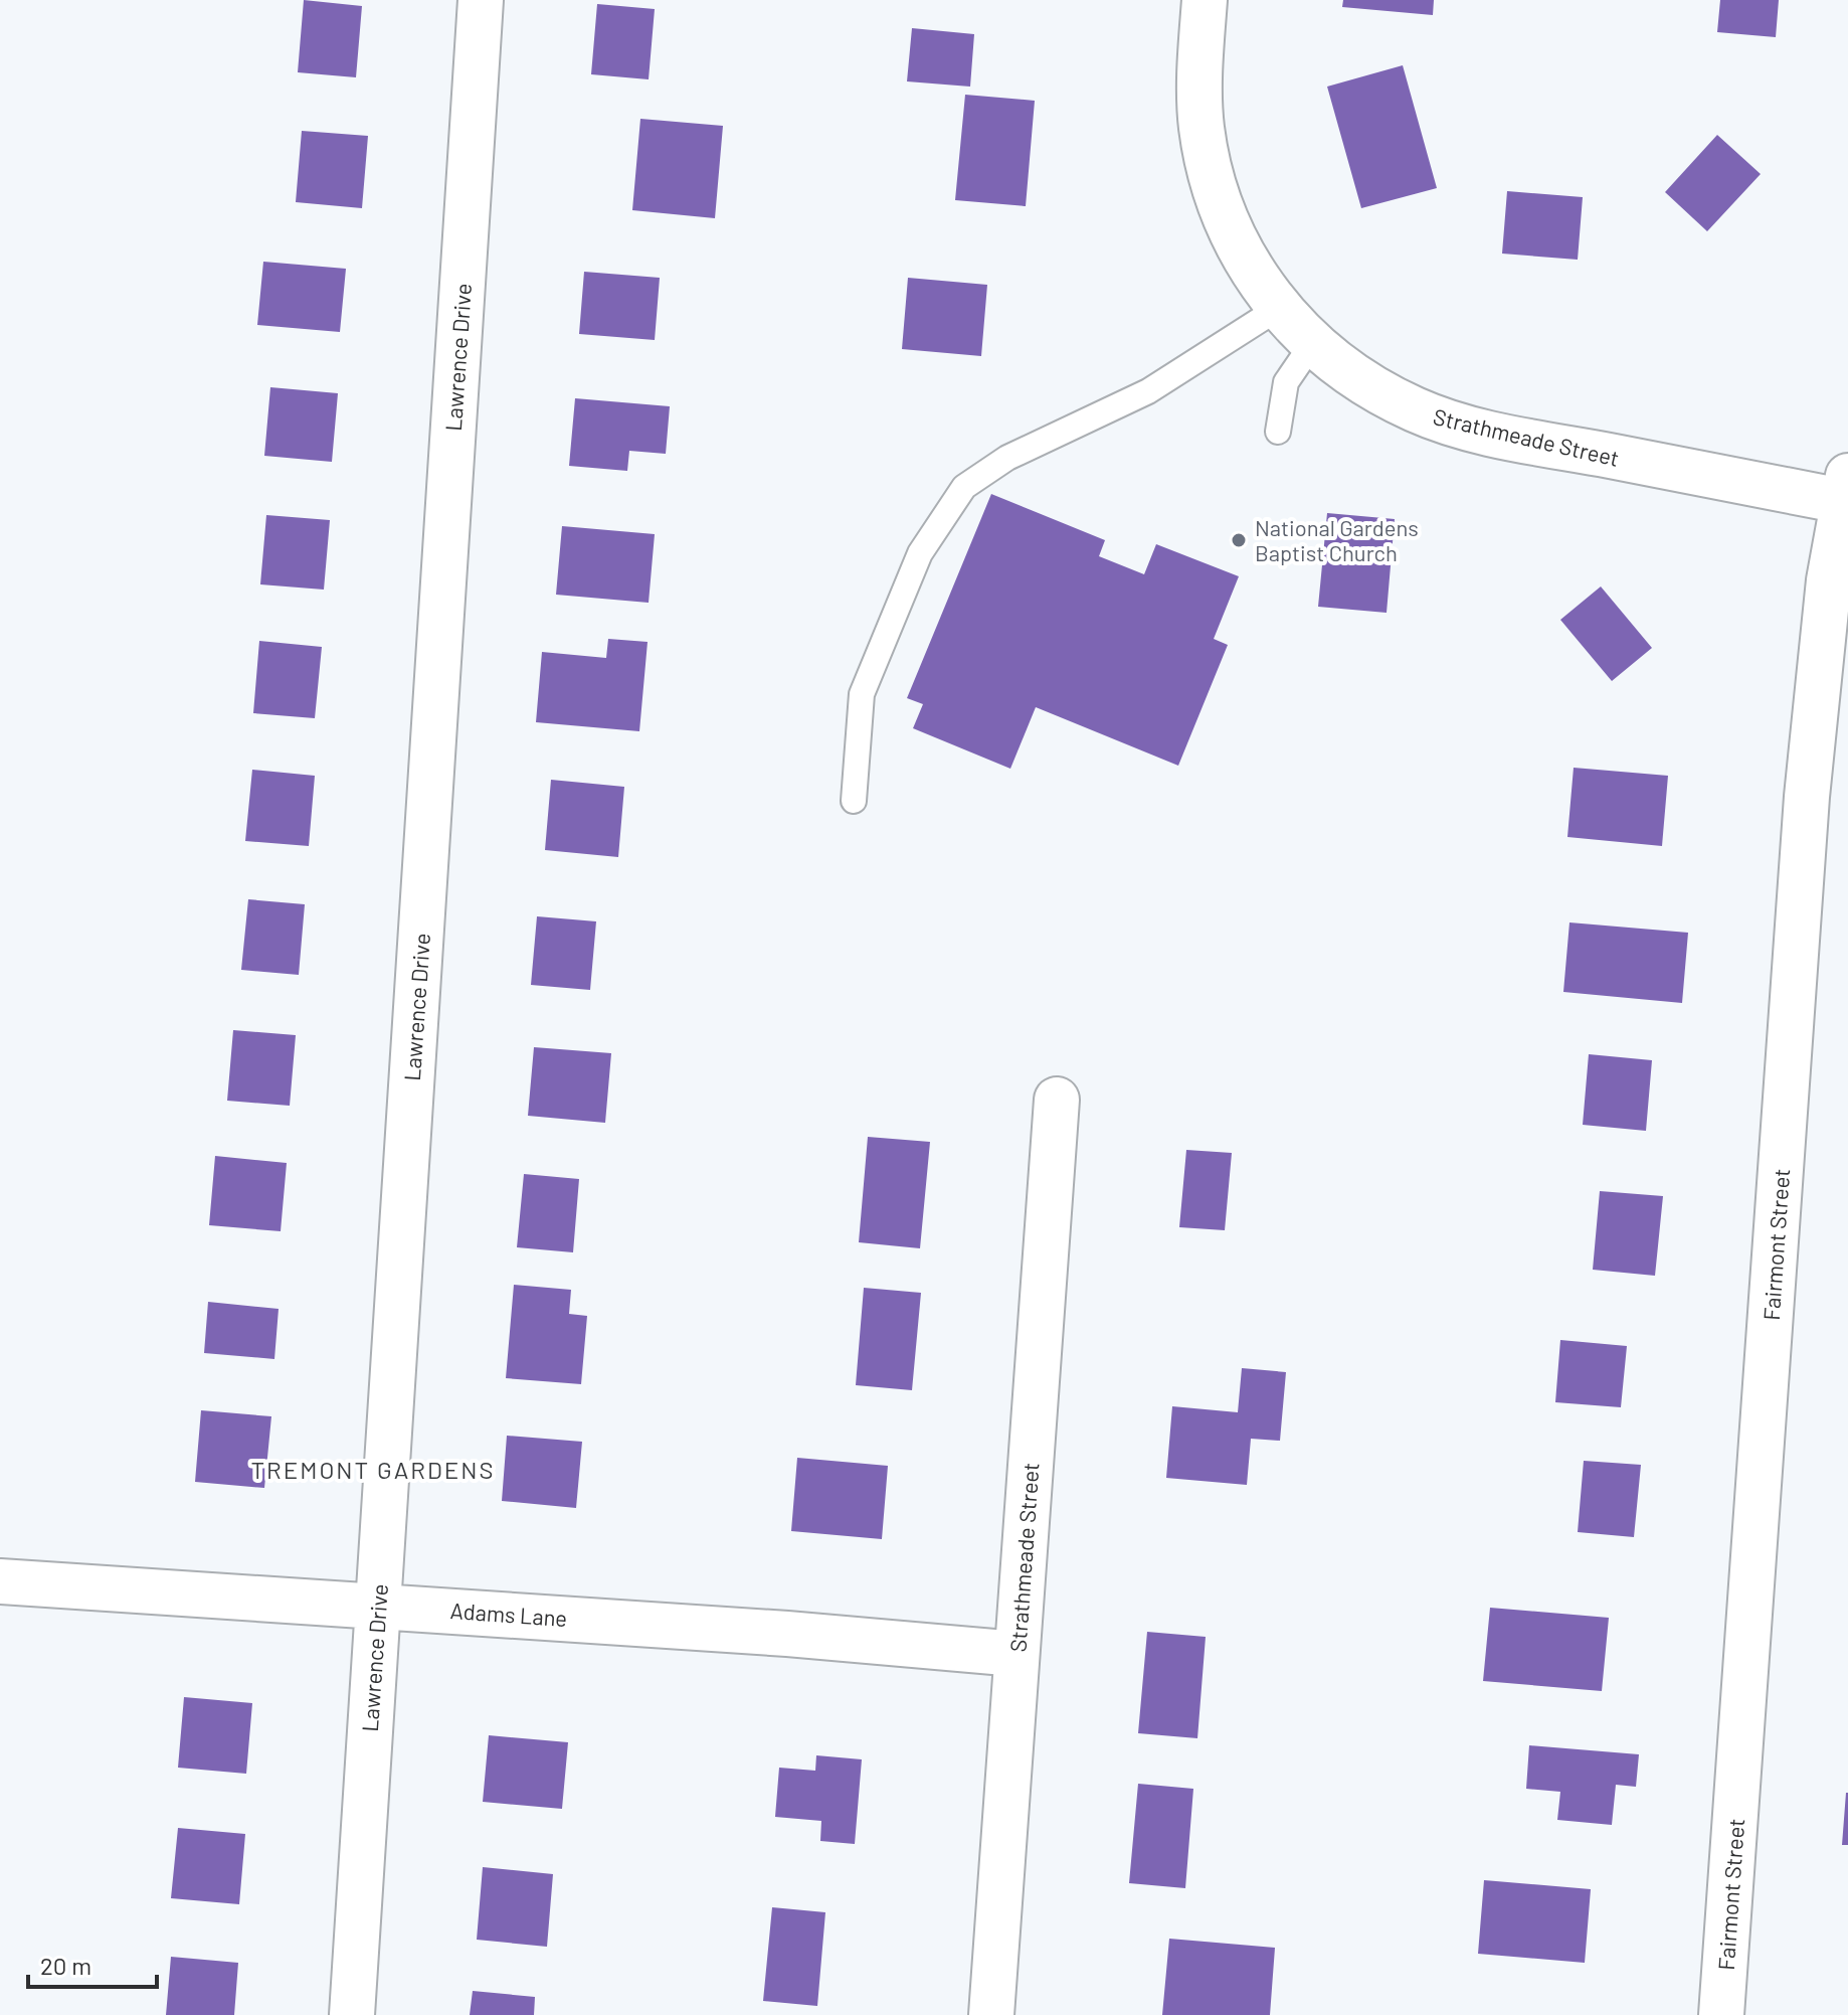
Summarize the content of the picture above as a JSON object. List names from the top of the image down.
{
  "streets": {
    "street": [
      "Lawrence Drive",
      "Strathmeade Street",
      "Fairmont Street",
      "Adams Lane"
    ]
  },
  "crossings": [
    ["Lawrence Drive", "Adams Lane"],
    ["Strathmeade Street", "Fairmont Street"],
    ["Strathmeade Street", "Adams Lane"]
  ],
  "districts": ["TREMONT GARDENS"],
  "places": ["National Gardens Baptist Church"],
  "scale_bar": "20 m"
}
